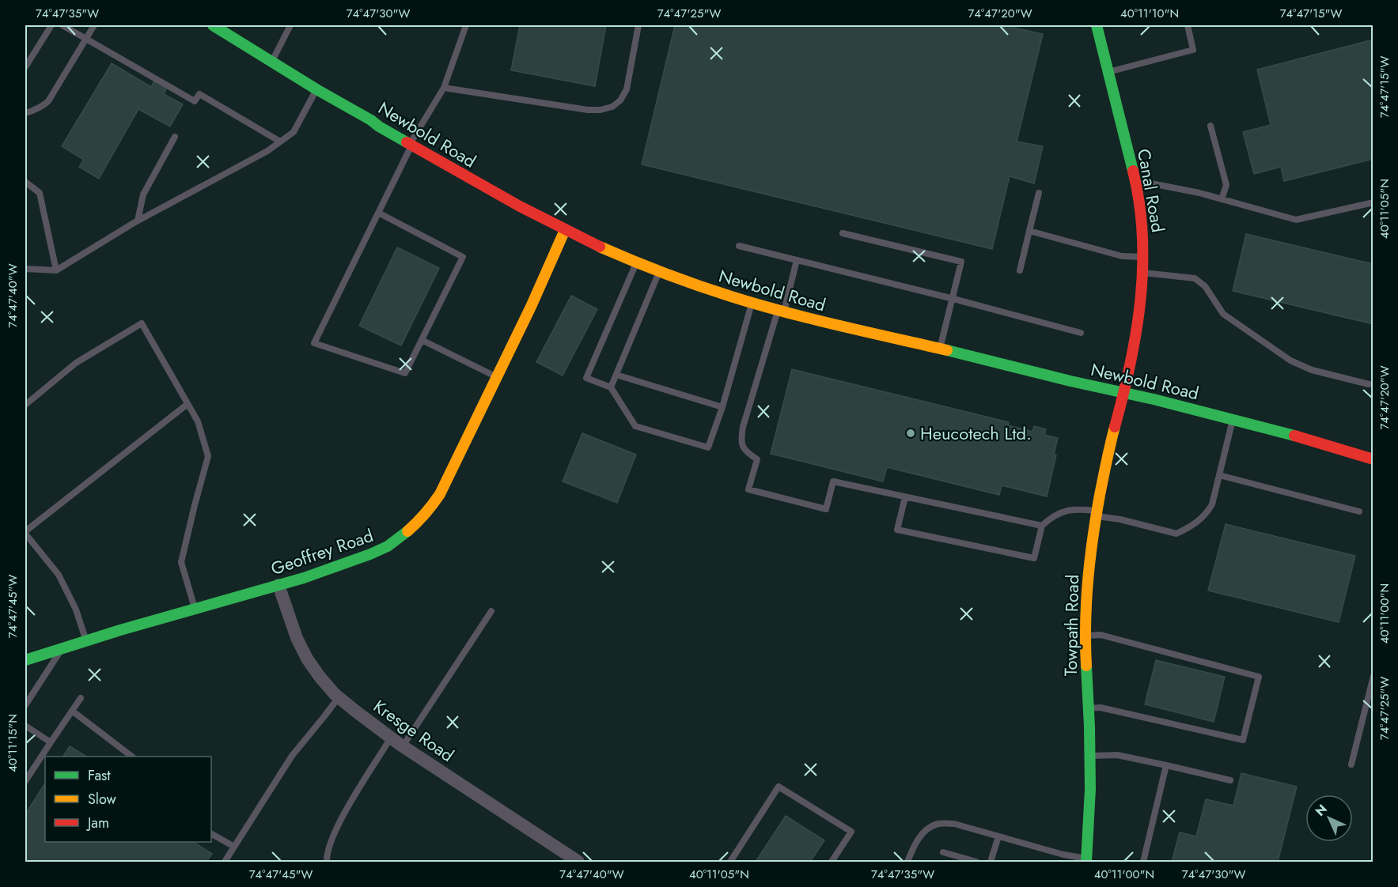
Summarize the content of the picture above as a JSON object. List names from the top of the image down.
{
  "streets": {
    "street": [
      "Newbold Road",
      "Canal Road",
      "Geoffrey Road",
      "Towpath Road",
      "Kresge Road"
    ]
  },
  "crossings": [
    ["Newbold Road", "Canal Road"],
    ["Newbold Road", "Geoffrey Road"],
    ["Newbold Road", "Towpath Road"],
    ["Canal Road", "Towpath Road"],
    ["Geoffrey Road", "Kresge Road"]
  ],
  "places": ["Heucotech Ltd."],
  "legend": ["Fast", "Slow", "Jam"],
  "north": "top left",
  "coordinates": [
    "74°47'35\"W",
    "74°47'30\"W",
    "74°47'25\"W",
    "74°47'20\"W",
    "40°11'10\"N",
    "74°47'15\"W",
    "40°11'05\"N",
    "74°47'40\"W",
    "74°47'45\"W",
    "40°11'00\"N",
    "40°11'15\"N"
  ]
}
